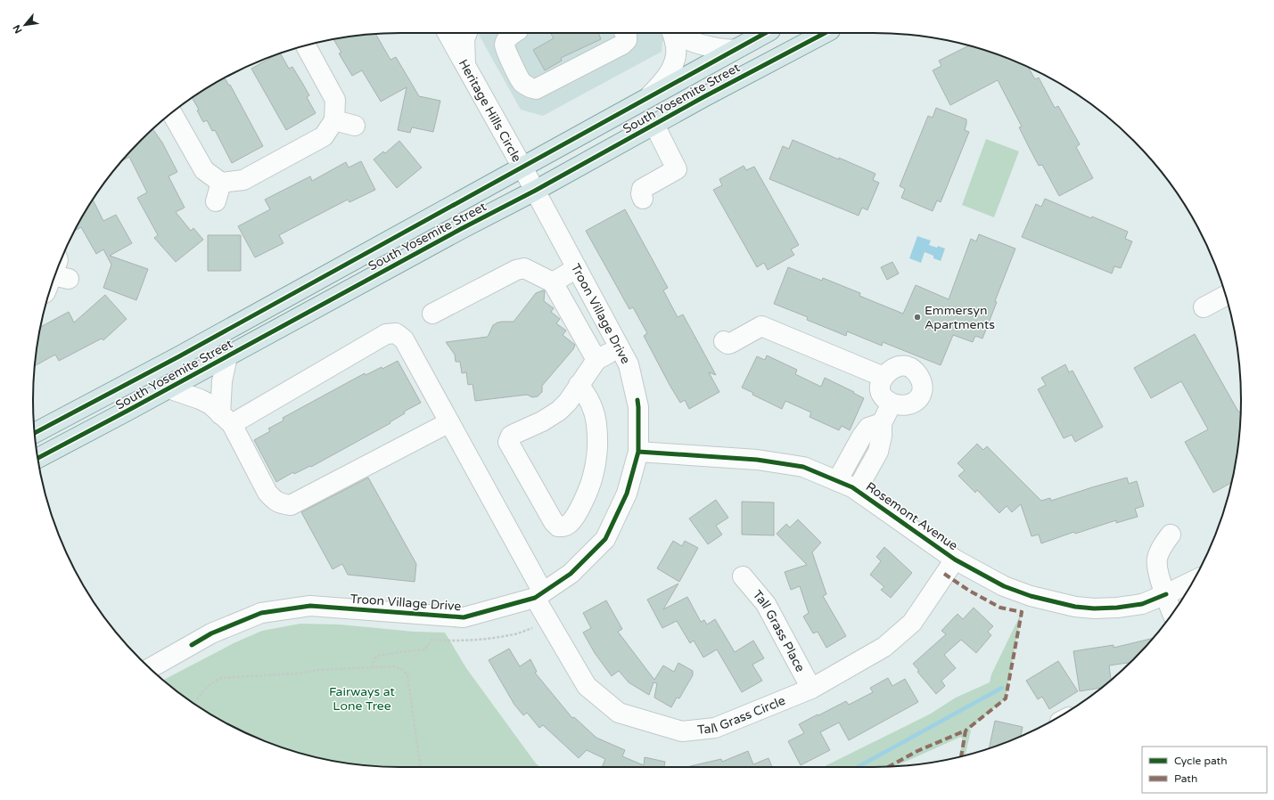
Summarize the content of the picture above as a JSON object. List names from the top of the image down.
{
  "streets": {
    "main road": ["South Yosemite Street"],
    "street": [
      "Heritage Hills Circle",
      "Troon Village Drive",
      "Rosemont Avenue",
      "Tall Grass Place",
      "Tall Grass Circle"
    ]
  },
  "crossings": [
    ["South Yosemite Street", "Heritage Hills Circle"],
    ["South Yosemite Street", "Troon Village Drive"],
    ["Heritage Hills Circle", "Troon Village Drive"],
    ["Troon Village Drive", "Rosemont Avenue"],
    ["Troon Village Drive", "Tall Grass Circle"],
    ["Rosemont Avenue", "Tall Grass Circle"],
    ["Tall Grass Place", "Tall Grass Circle"]
  ],
  "parks": ["Fairways at Lone Tree"],
  "places": ["Emmersyn Apartments"],
  "legend": ["Cycle path", "Path"],
  "north": "bottom left"
}
